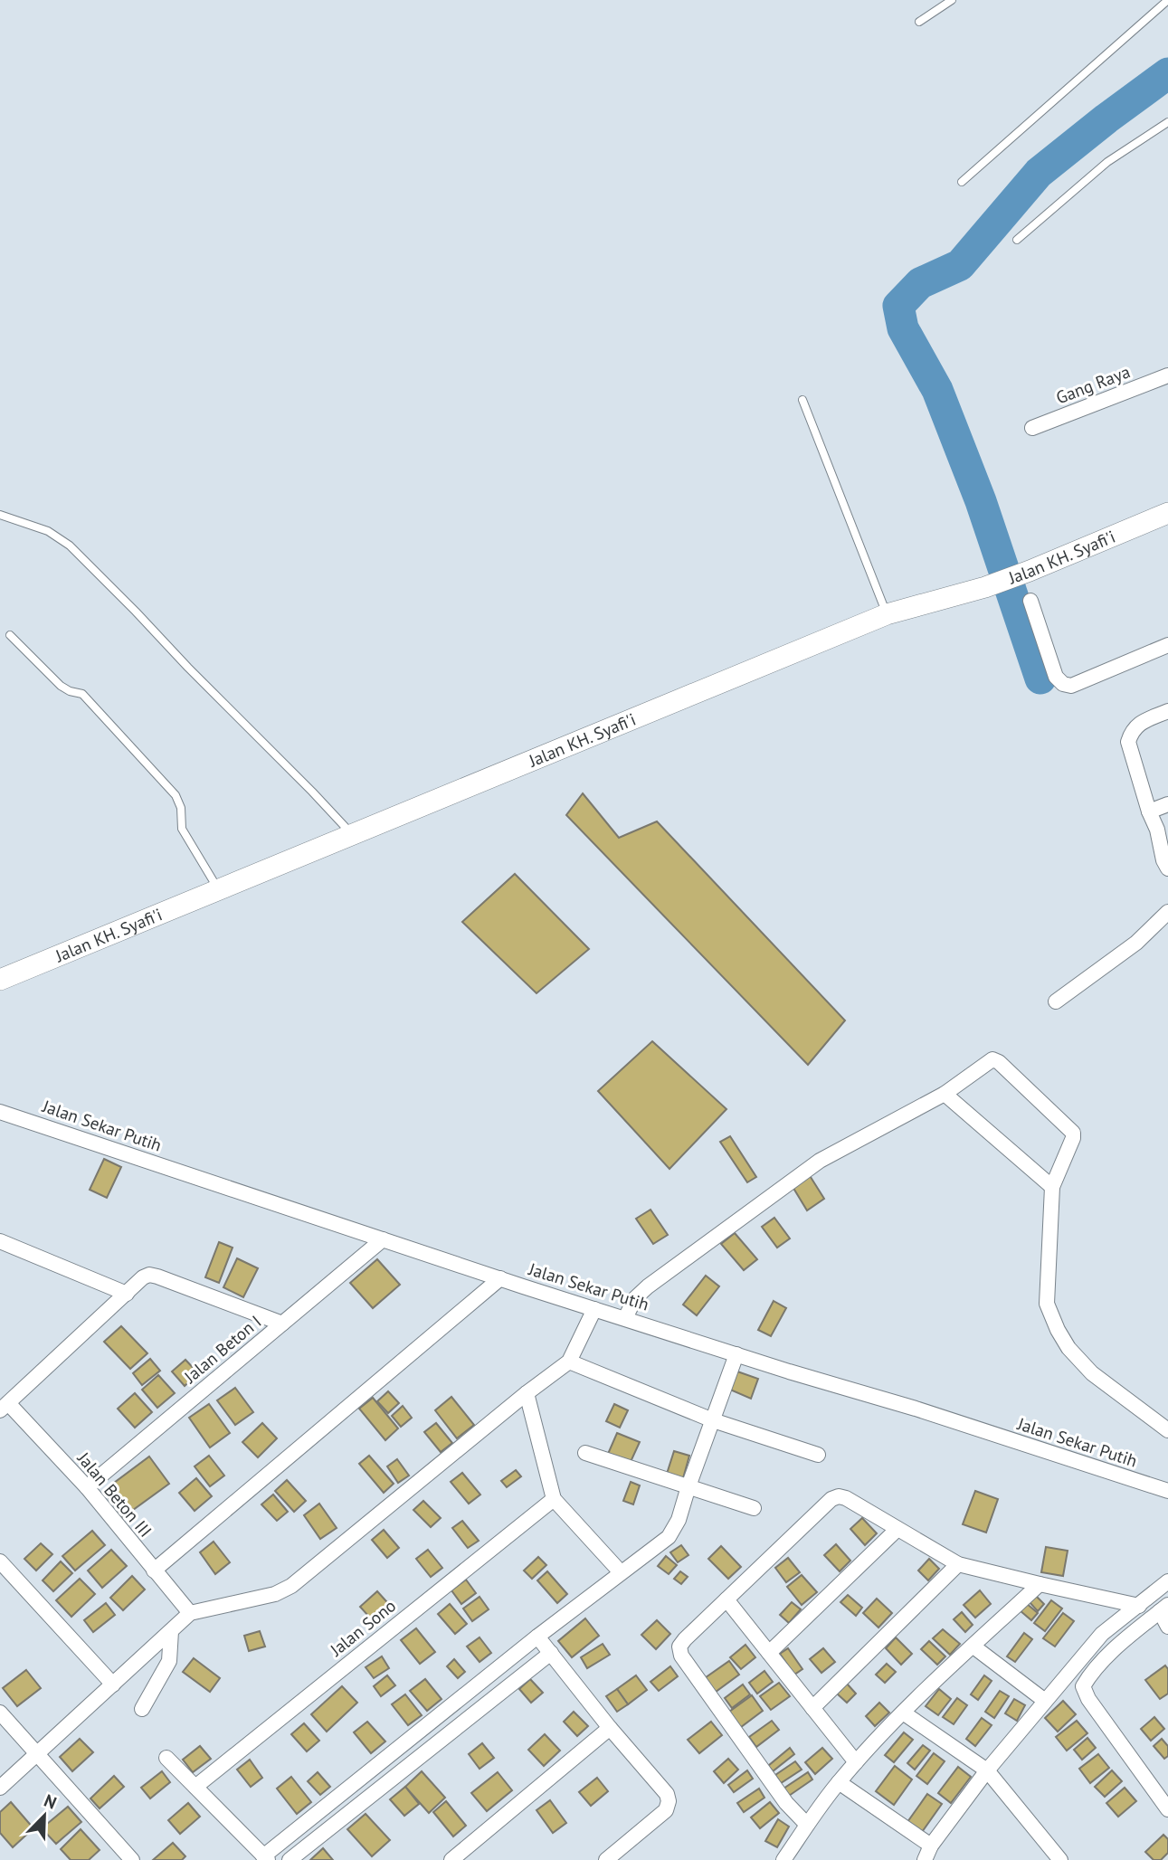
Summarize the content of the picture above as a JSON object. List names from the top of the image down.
{
  "streets": {
    "main road": ["Jalan KH. Syafi'i"],
    "street": [
      "Gang Raya",
      "Jalan Sekar Putih",
      "Jalan Beton I",
      "Jalan Beton III",
      "Jalan Sono"
    ]
  },
  "crossings": [
    ["Jalan Sekar Putih", "Jalan Beton I"],
    ["Jalan Beton I", "Jalan Beton III"]
  ],
  "north": "top right"
}
